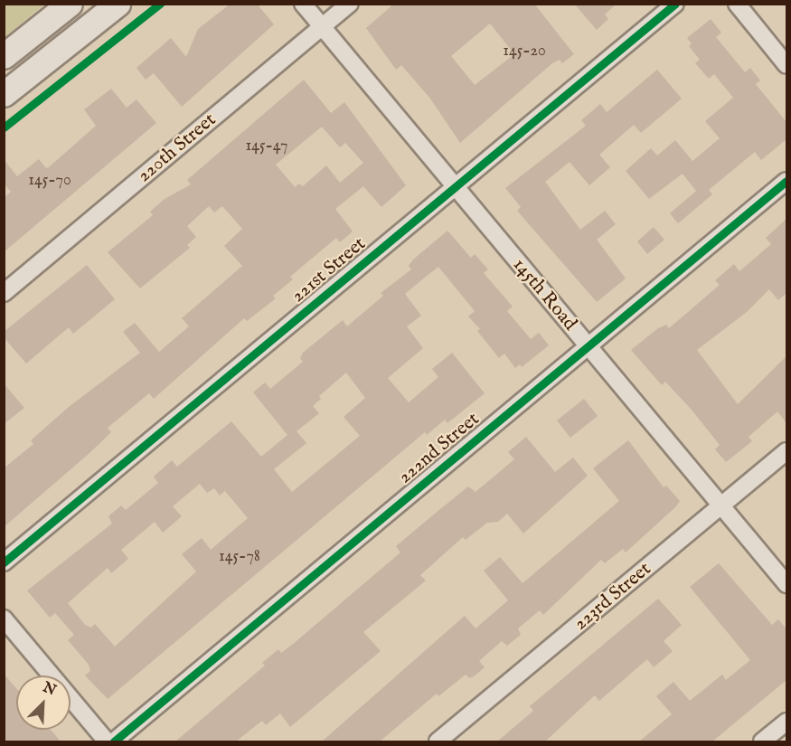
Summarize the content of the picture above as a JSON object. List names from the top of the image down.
{
  "streets": {
    "street": [
      "220th Street",
      "221st Street",
      "145th Road",
      "222nd Street",
      "223rd Street"
    ]
  },
  "crossings": [
    ["220th Street", "145th Road"],
    ["221st Street", "145th Road"],
    ["145th Road", "222nd Street"],
    ["145th Road", "223rd Street"]
  ],
  "house_numbers": [
    "145-20",
    "145-47",
    "145-70",
    "145-78"
  ],
  "north": "top right"
}
